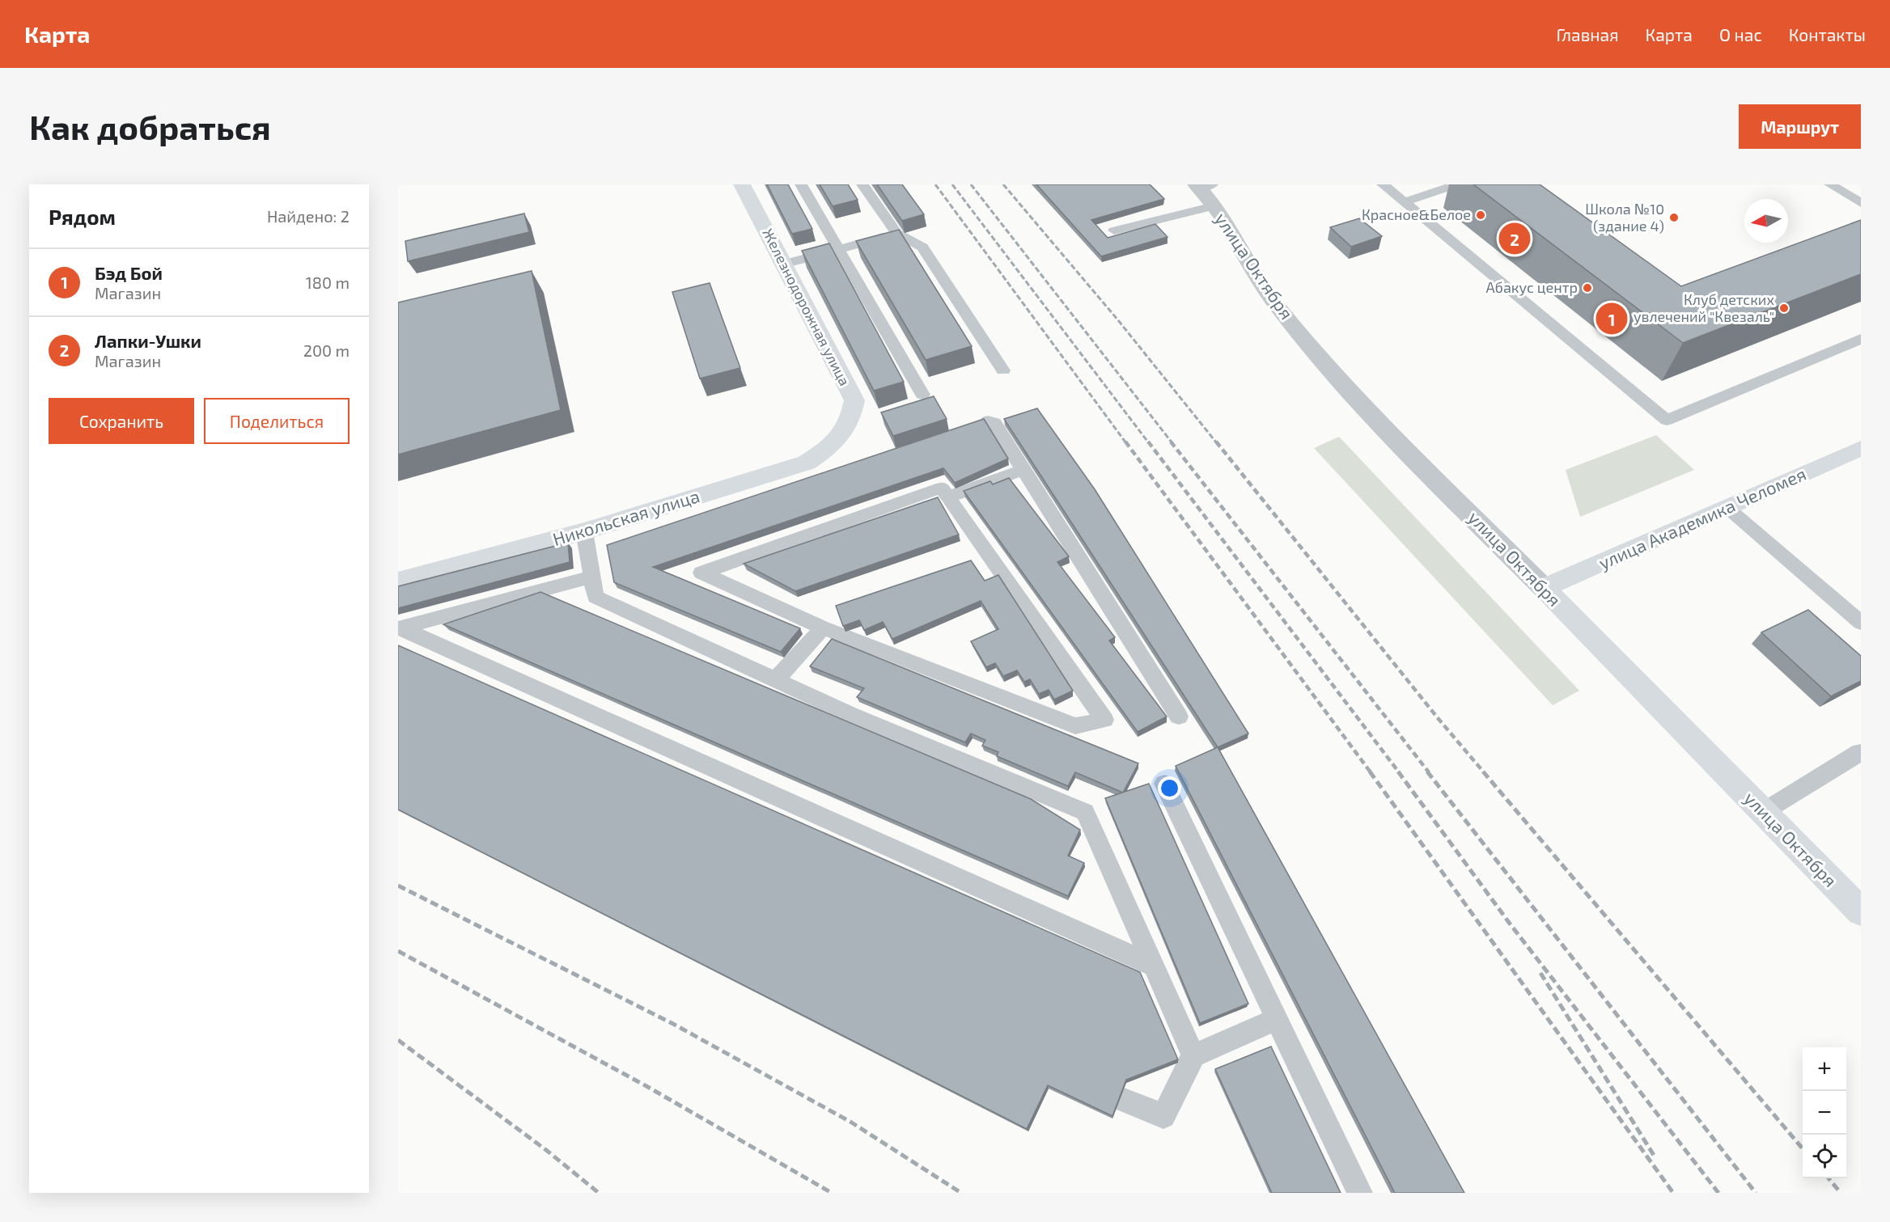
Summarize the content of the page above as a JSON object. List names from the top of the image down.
{
  "streets": {
    "street": [
      "улица Октября",
      "Железнодорожная улица",
      "Никольская улица",
      "улица Академика Челомея"
    ]
  },
  "crossings": [
    ["улица Октября", "улица Академика Челомея"],
    ["Железнодорожная улица", "Никольская улица"]
  ],
  "places": [
    "Красное&Белое",
    "Школа №10 (здание 4)",
    "Абакус центр",
    "Клуб детских увлечений \"Квезаль\""
  ],
  "north": "left",
  "page": {
    "header": "Карта",
    "nav": [
      "Главная",
      "Карта",
      "О нас",
      "Контакты"
    ],
    "buttons": [
      "Маршрут",
      ["Сохранить", "Поделиться"]
    ],
    "title": "Как добраться",
    "heading": ["Рядом", "Найдено: 2"],
    "pins": ["2", "1"],
    "list": [
      {
        "mark": "1",
        "name": "Бэд Бой",
        "note": "Магазин",
        "value": "180 m"
      },
      {
        "mark": "2",
        "name": "Лапки-Ушки",
        "note": "Магазин",
        "value": "200 m"
      }
    ],
    "map_buttons": ["+", "−"]
  }
}
